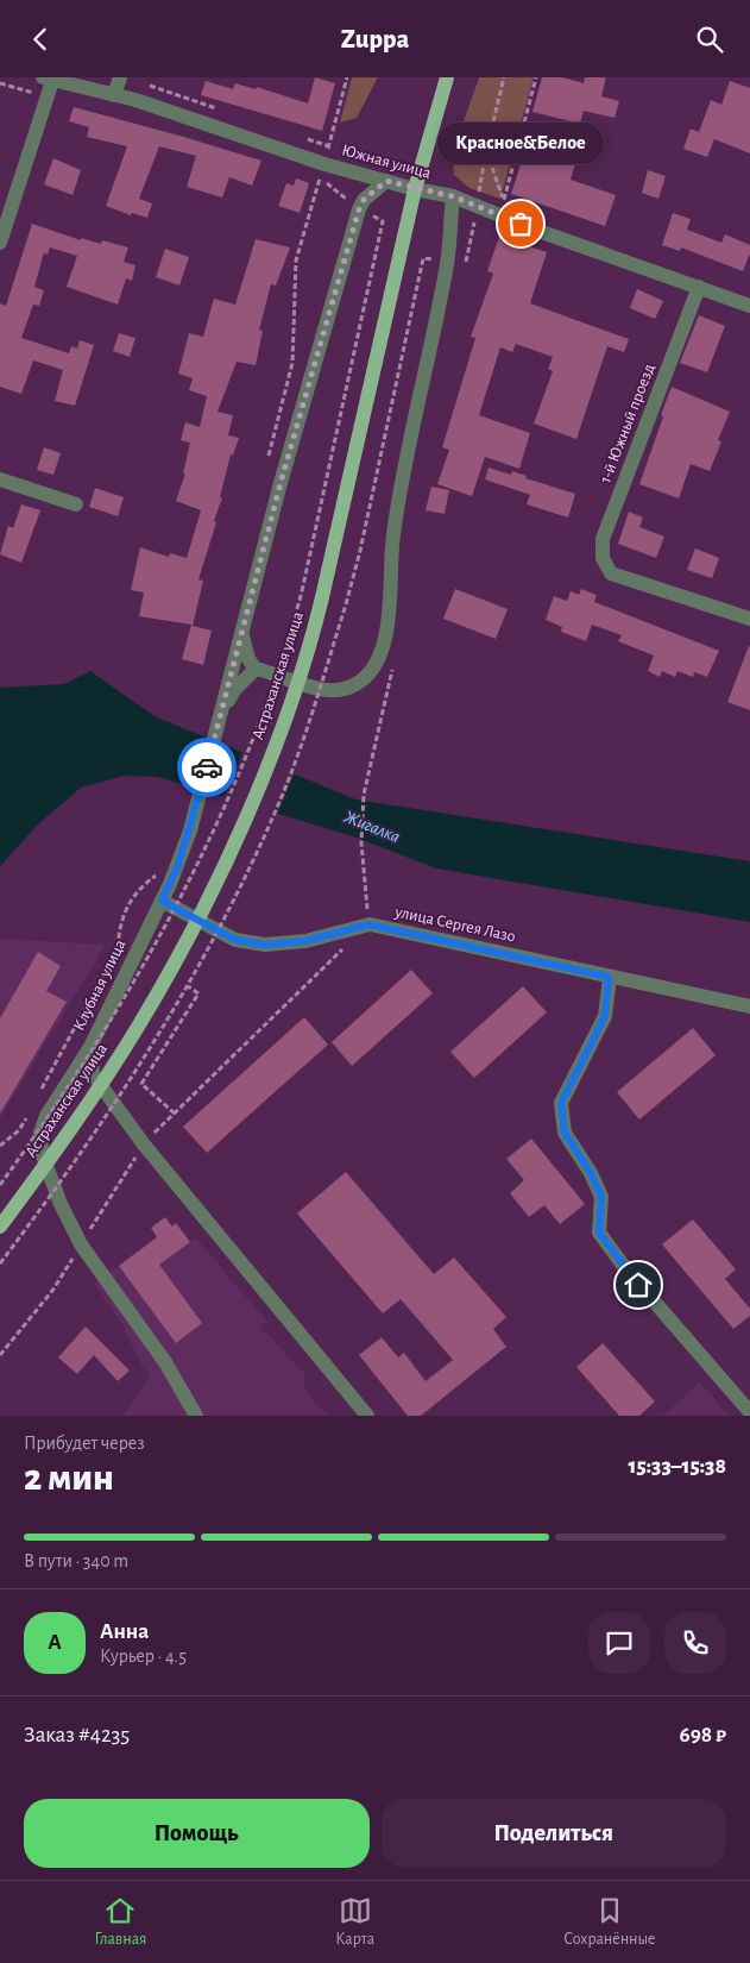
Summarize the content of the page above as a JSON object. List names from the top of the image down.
{
  "streets": {
    "main road": ["Астраханская улица"],
    "street": [
      "Южная улица",
      "1-й Южный проезд",
      "улица Сергея Лазо",
      "Клубная улица"
    ]
  },
  "crossings": [
    ["Южная улица", "1-й Южный проезд"],
    ["Южная улица", "Астраханская улица"],
    ["улица Сергея Лазо", "Клубная улица"]
  ],
  "water": ["Жигалка"],
  "places": ["Красное&Белое"],
  "page": {
    "header": "Zuppa",
    "bubble": "Красное&Белое",
    "heading": ["2 мин", "Прибудет через", "15:33–15:38"],
    "panel": [
      "Анна",
      "Курьер · 4.5",
      "Заказ #4235",
      "698 ₽"
    ],
    "bar": "В пути · 340 m",
    "round": "А",
    "buttons": ["Помощь", "Поделиться"],
    "tabs": ["Главная", "Карта", "Сохранённые"]
  }
}
